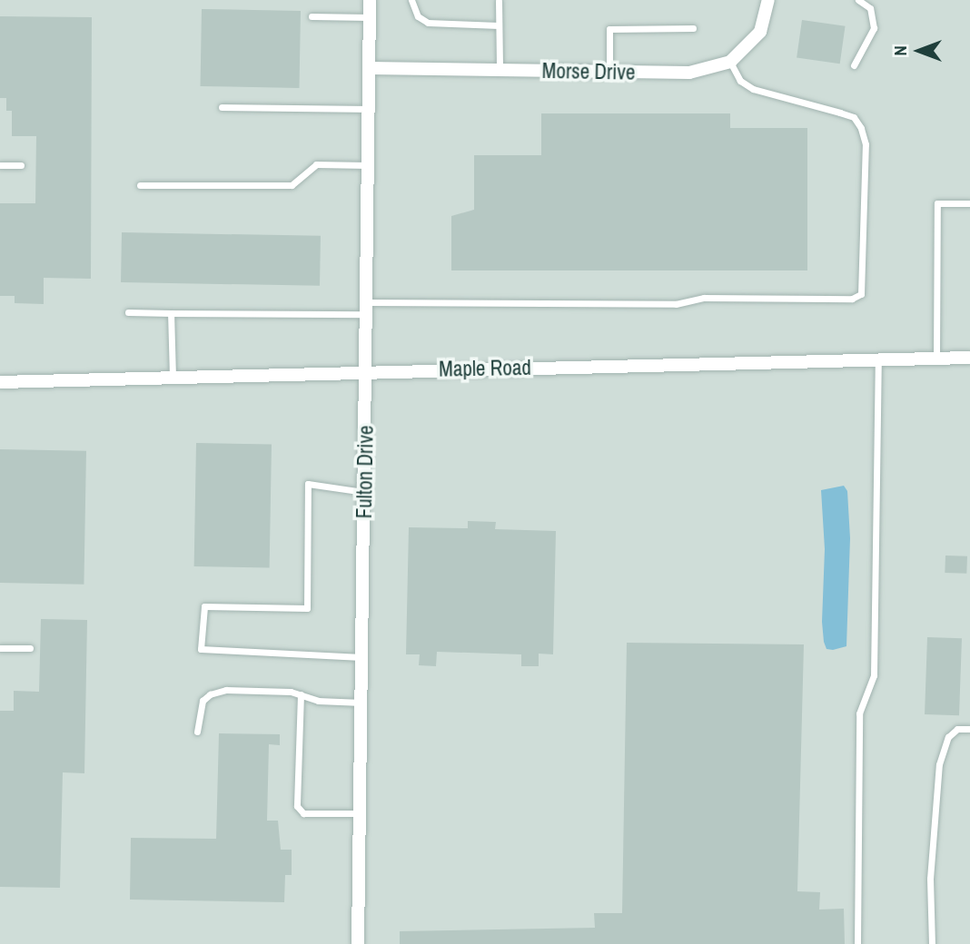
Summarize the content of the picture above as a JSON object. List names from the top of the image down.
{
  "streets": {
    "street": ["Morse Drive", "Maple Road", "Fulton Drive"]
  },
  "crossings": [
    ["Morse Drive", "Fulton Drive"],
    ["Maple Road", "Fulton Drive"]
  ],
  "north": "left"
}
